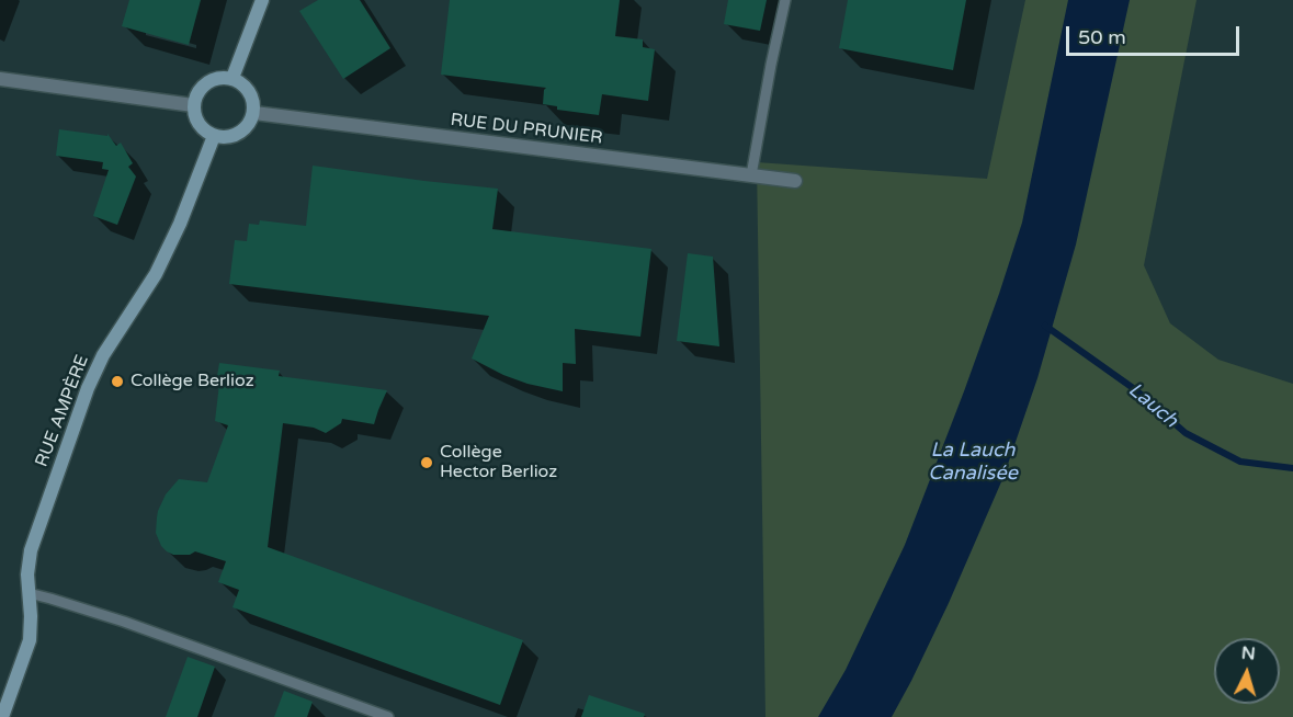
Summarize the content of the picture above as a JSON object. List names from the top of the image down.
{
  "streets": {
    "street": ["RUE DU PRUNIER", "RUE AMPÈRE"]
  },
  "crossings": [
    ["RUE DU PRUNIER", "RUE AMPÈRE"]
  ],
  "water": ["Lauch", "La Lauch Canalisée"],
  "places": ["Collège Berlioz", "Collège Hector Berlioz"],
  "scale_bar": "50 m",
  "north": "top"
}
